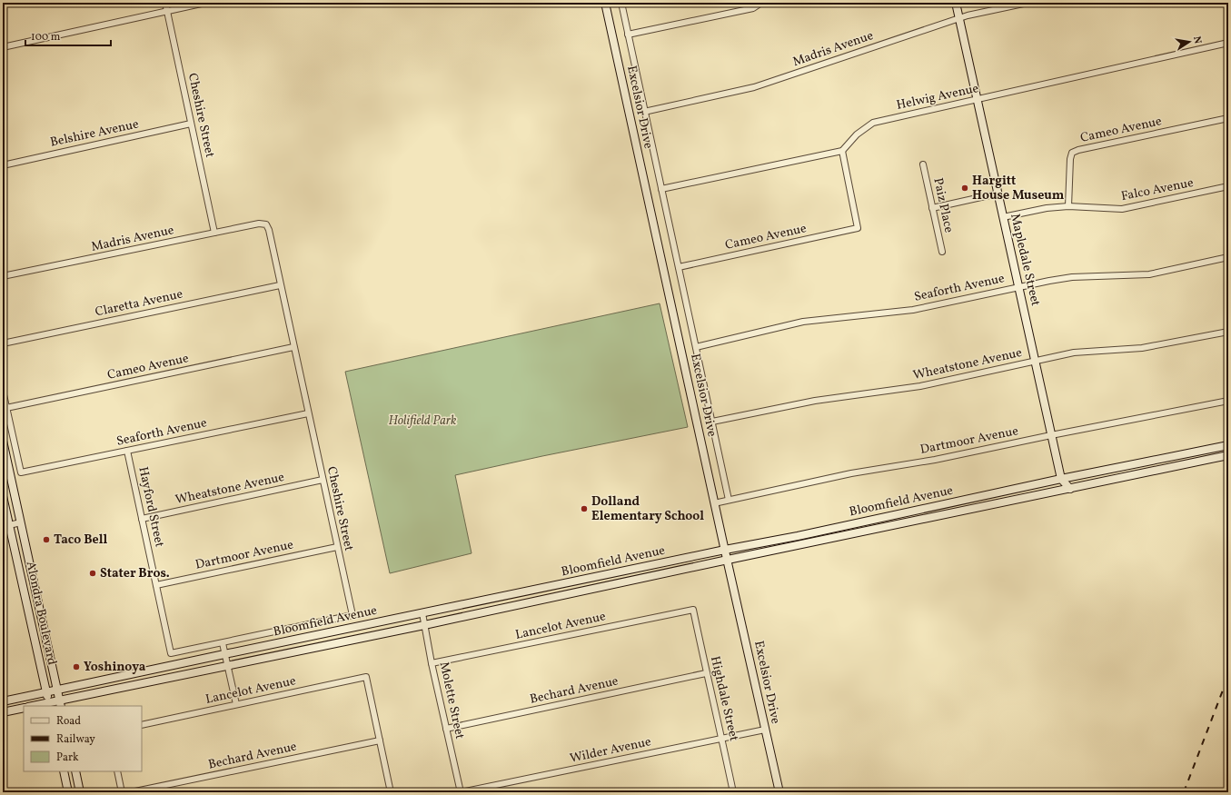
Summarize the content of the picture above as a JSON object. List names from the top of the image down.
{
  "streets": {
    "main road": [
      "Excelsior Drive",
      "Mapledale Street",
      "Bloomfield Avenue",
      "Alondra Boulevard"
    ],
    "street": [
      "Madris Avenue",
      "Helwig Avenue",
      "Cheshire Street",
      "Cameo Avenue",
      "Belshire Avenue",
      "Falco Avenue",
      "Paiz Place",
      "Seaforth Avenue",
      "Claretta Avenue",
      "Wheatstone Avenue",
      "Dartmoor Avenue",
      "Hayford Street",
      "Lancelot Avenue",
      "Bechard Avenue",
      "Highdale Street",
      "Molette Street",
      "Wilder Avenue"
    ]
  },
  "crossings": [
    ["Madris Avenue", "Excelsior Drive"],
    ["Madris Avenue", "Cheshire Street"],
    ["Madris Avenue", "Mapledale Street"],
    ["Helwig Avenue", "Cameo Avenue"],
    ["Helwig Avenue", "Mapledale Street"],
    ["Excelsior Drive", "Cameo Avenue"],
    ["Excelsior Drive", "Seaforth Avenue"],
    ["Excelsior Drive", "Wheatstone Avenue"],
    ["Excelsior Drive", "Dartmoor Avenue"],
    ["Excelsior Drive", "Bloomfield Avenue"],
    ["Excelsior Drive", "Wilder Avenue"],
    ["Cheshire Street", "Cameo Avenue"],
    ["Cheshire Street", "Belshire Avenue"],
    ["Cheshire Street", "Seaforth Avenue"],
    ["Cheshire Street", "Claretta Avenue"],
    ["Cheshire Street", "Wheatstone Avenue"],
    ["Cheshire Street", "Dartmoor Avenue"],
    ["Cheshire Street", "Hayford Street"],
    ["Cameo Avenue", "Falco Avenue"],
    ["Cameo Avenue", "Seaforth Avenue"],
    ["Falco Avenue", "Mapledale Street"],
    ["Mapledale Street", "Seaforth Avenue"],
    ["Mapledale Street", "Wheatstone Avenue"],
    ["Mapledale Street", "Dartmoor Avenue"],
    ["Mapledale Street", "Bloomfield Avenue"],
    ["Seaforth Avenue", "Hayford Street"],
    ["Wheatstone Avenue", "Hayford Street"],
    ["Dartmoor Avenue", "Hayford Street"],
    ["Bloomfield Avenue", "Alondra Boulevard"],
    ["Bloomfield Avenue", "Molette Street"],
    ["Lancelot Avenue", "Bechard Avenue"],
    ["Lancelot Avenue", "Highdale Street"],
    ["Lancelot Avenue", "Molette Street"],
    ["Bechard Avenue", "Highdale Street"],
    ["Bechard Avenue", "Molette Street"],
    ["Highdale Street", "Wilder Avenue"],
    ["Molette Street", "Wilder Avenue"]
  ],
  "parks": ["Holifield Park"],
  "places": [
    "Hargitt House Museum",
    "Dolland Elementary School",
    "Taco Bell",
    "Stater Bros.",
    "Yoshinoya"
  ],
  "legend": ["Road", "Railway", "Park"],
  "scale_bar": "100 m",
  "north": "right"
}
